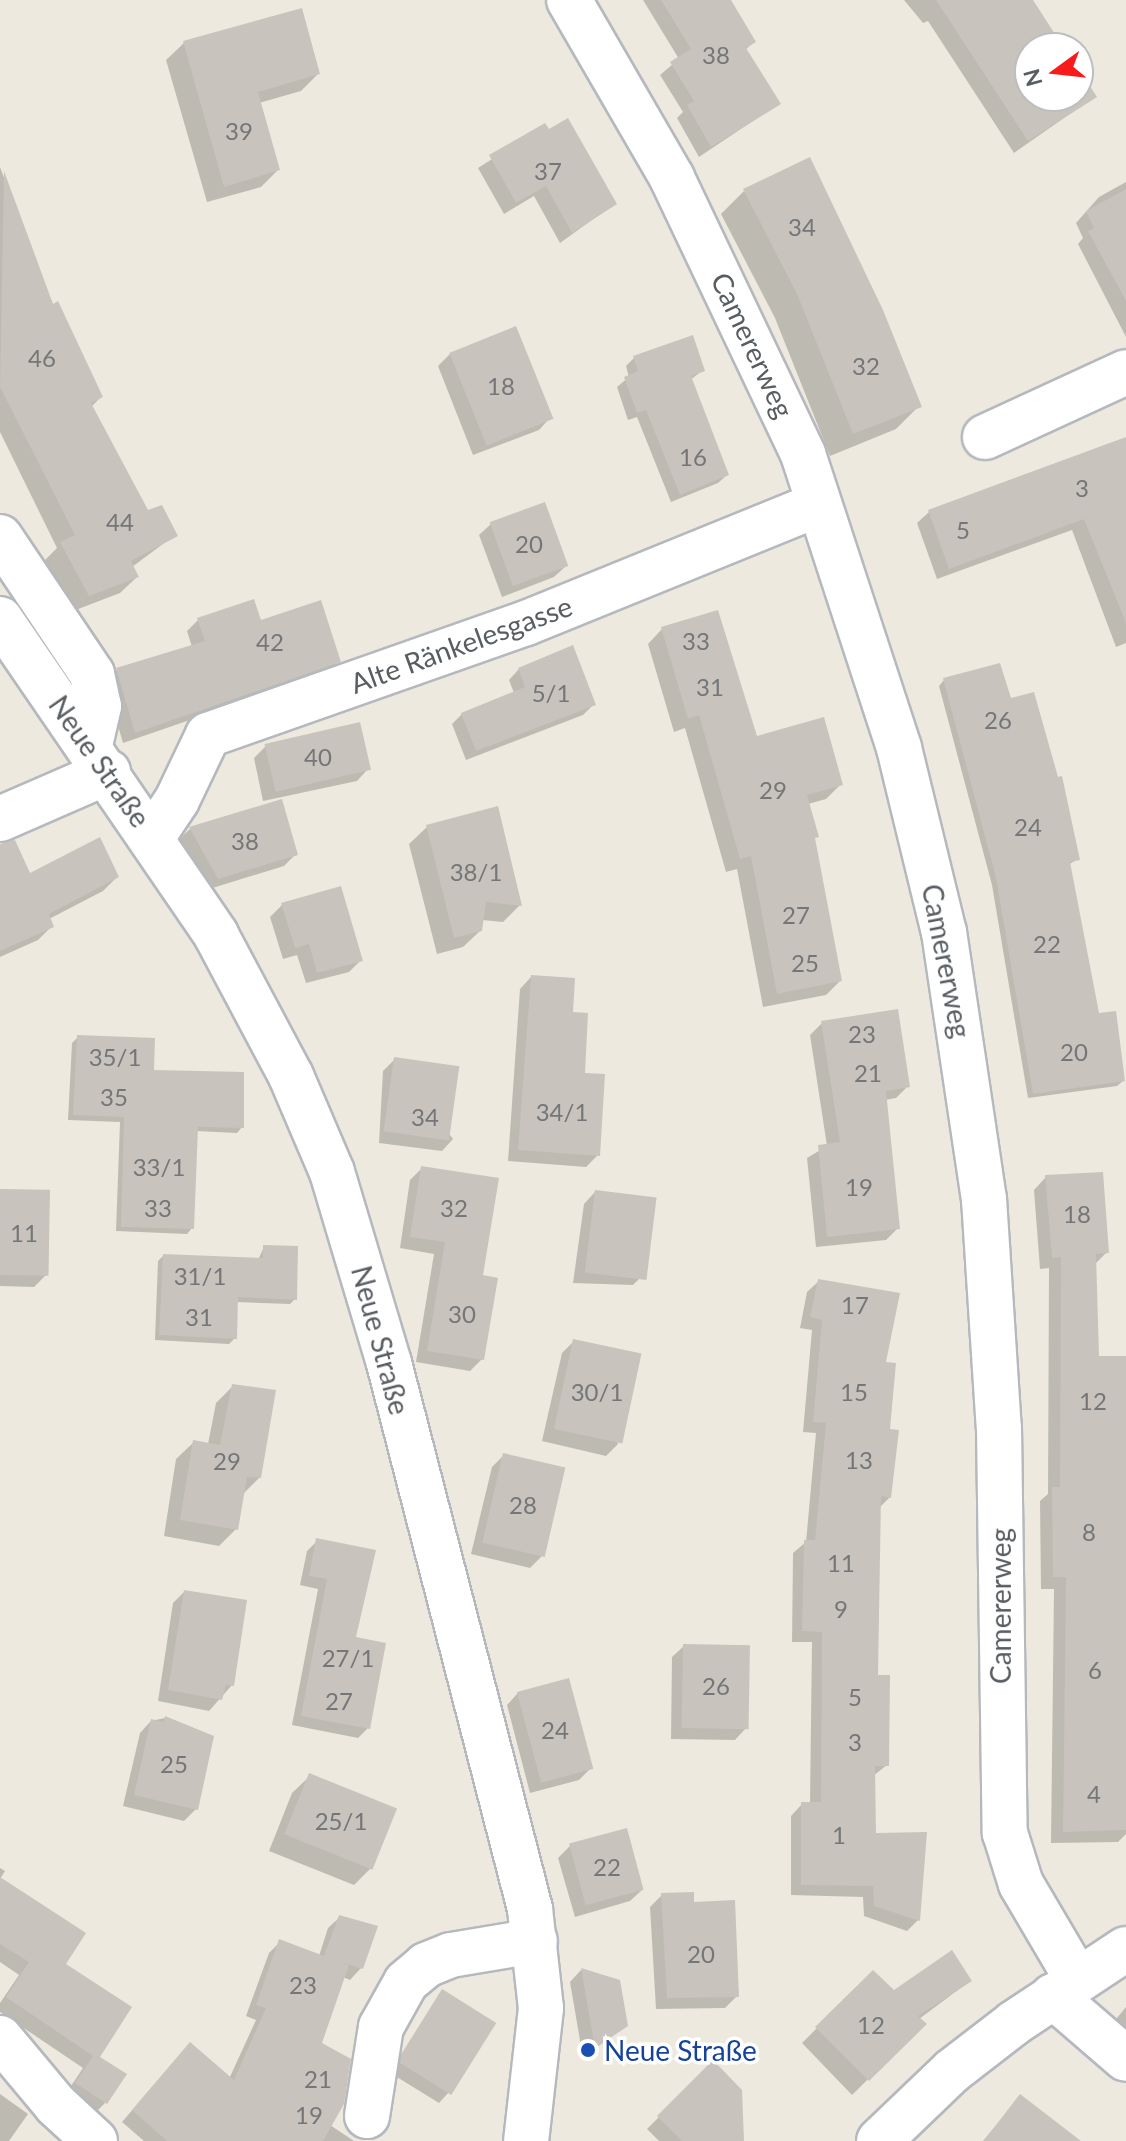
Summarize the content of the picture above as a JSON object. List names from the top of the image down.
{
  "streets": {
    "street": ["Camererweg", "Alte Ränkelesgasse", "Neue Straße"]
  },
  "crossings": [
    ["Camererweg", "Alte Ränkelesgasse"],
    ["Alte Ränkelesgasse", "Neue Straße"]
  ],
  "places": ["Neue Straße"],
  "house_numbers": [
    "38",
    "39",
    "37",
    "34",
    "46",
    "32",
    "18",
    "16",
    "3",
    "44",
    "5",
    "20",
    "33",
    "42",
    "31",
    "5/1",
    "26",
    "40",
    "29",
    "24",
    "38",
    "38/1",
    "27",
    "22",
    "25",
    "23",
    "20",
    "35/1",
    "21",
    "35",
    "34/1",
    "34",
    "33/1",
    "19",
    "33",
    "32",
    "18",
    "11",
    "31/1",
    "17",
    "30",
    "31",
    "30/1",
    "15",
    "12",
    "13",
    "29",
    "28",
    "8",
    "11",
    "9",
    "27/1",
    "6",
    "26",
    "5",
    "27",
    "24",
    "3",
    "25",
    "4",
    "25/1",
    "1",
    "22",
    "20",
    "23",
    "12",
    "21",
    "19"
  ],
  "north": "left"
}
